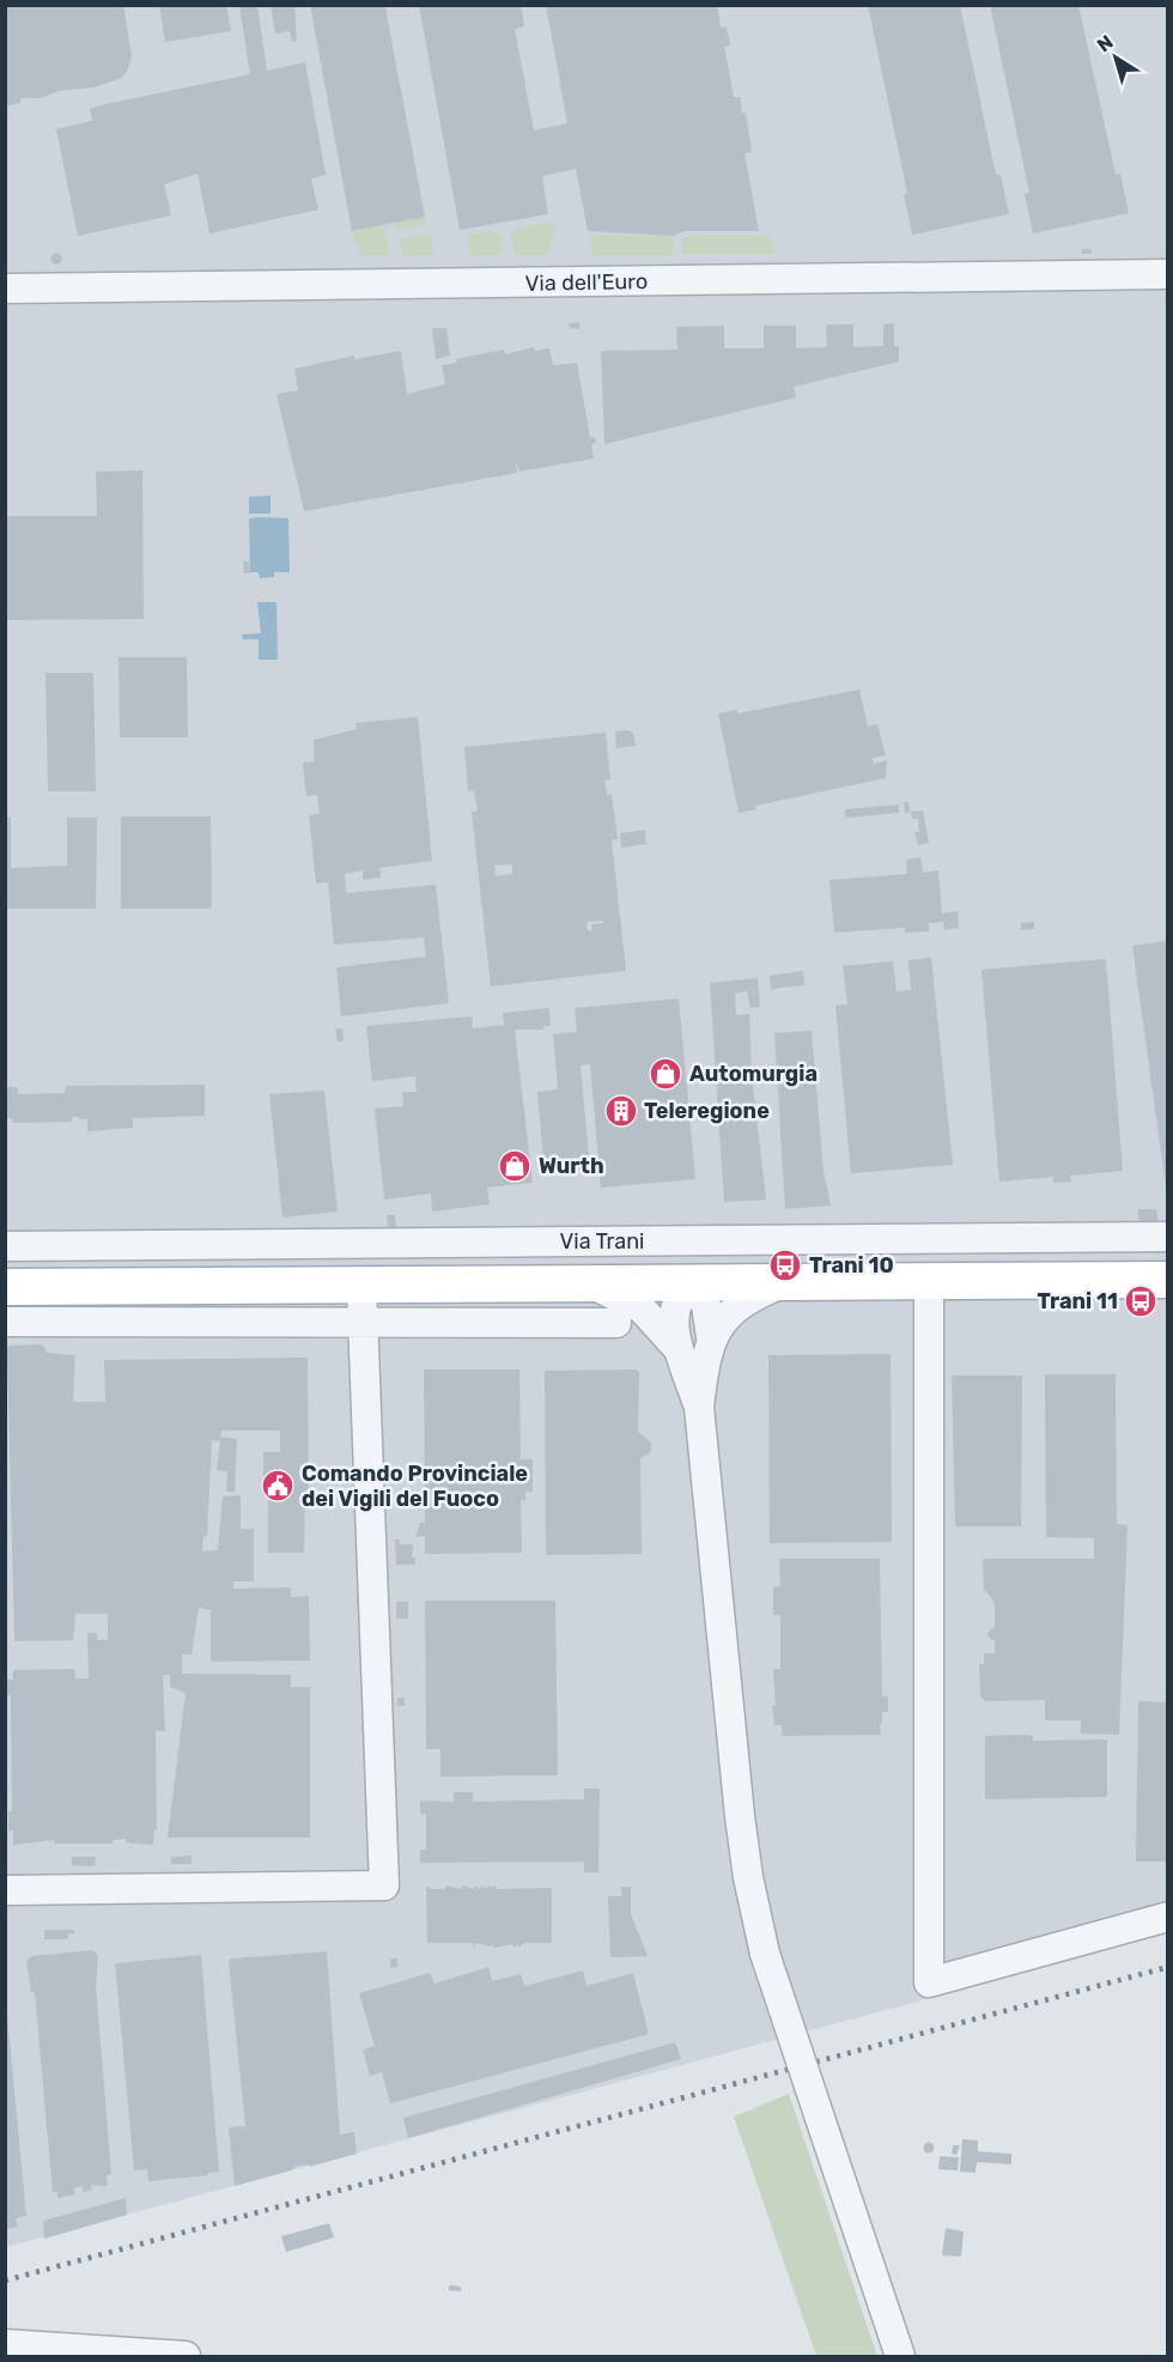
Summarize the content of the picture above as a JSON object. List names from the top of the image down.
{
  "streets": {
    "main road": ["Via Trani"],
    "street": ["Via dell'Euro"]
  },
  "places": {
    "shop": ["Automurgia", "Wurth"],
    "building": ["Teleregione"],
    "bus stop": ["Trani 10", "Trani 11"],
    "public building": ["Comando Provinciale dei Vigili del Fuoco"]
  },
  "north": "top left"
}
